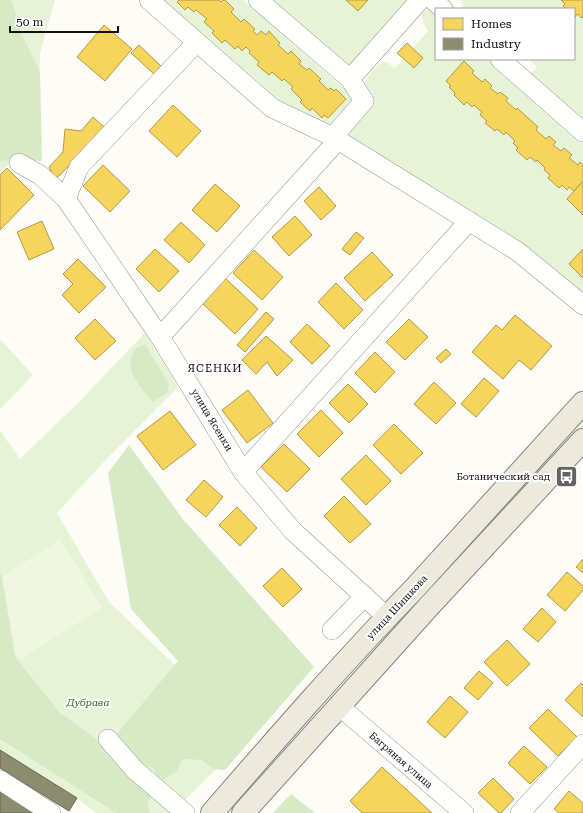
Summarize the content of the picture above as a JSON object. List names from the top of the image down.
{
  "streets": {
    "main road": ["улица Шишкова"],
    "street": ["улица Ясенки", "Багряная улица"]
  },
  "crossings": [
    ["улица Ясенки", "улица Шишкова"]
  ],
  "districts": ["ЯСЕНКИ"],
  "parks": ["Дубрава"],
  "places": {
    "bus stop": ["Ботанический сад"]
  },
  "legend": ["Homes", "Industry"],
  "scale_bar": "50 m"
}
